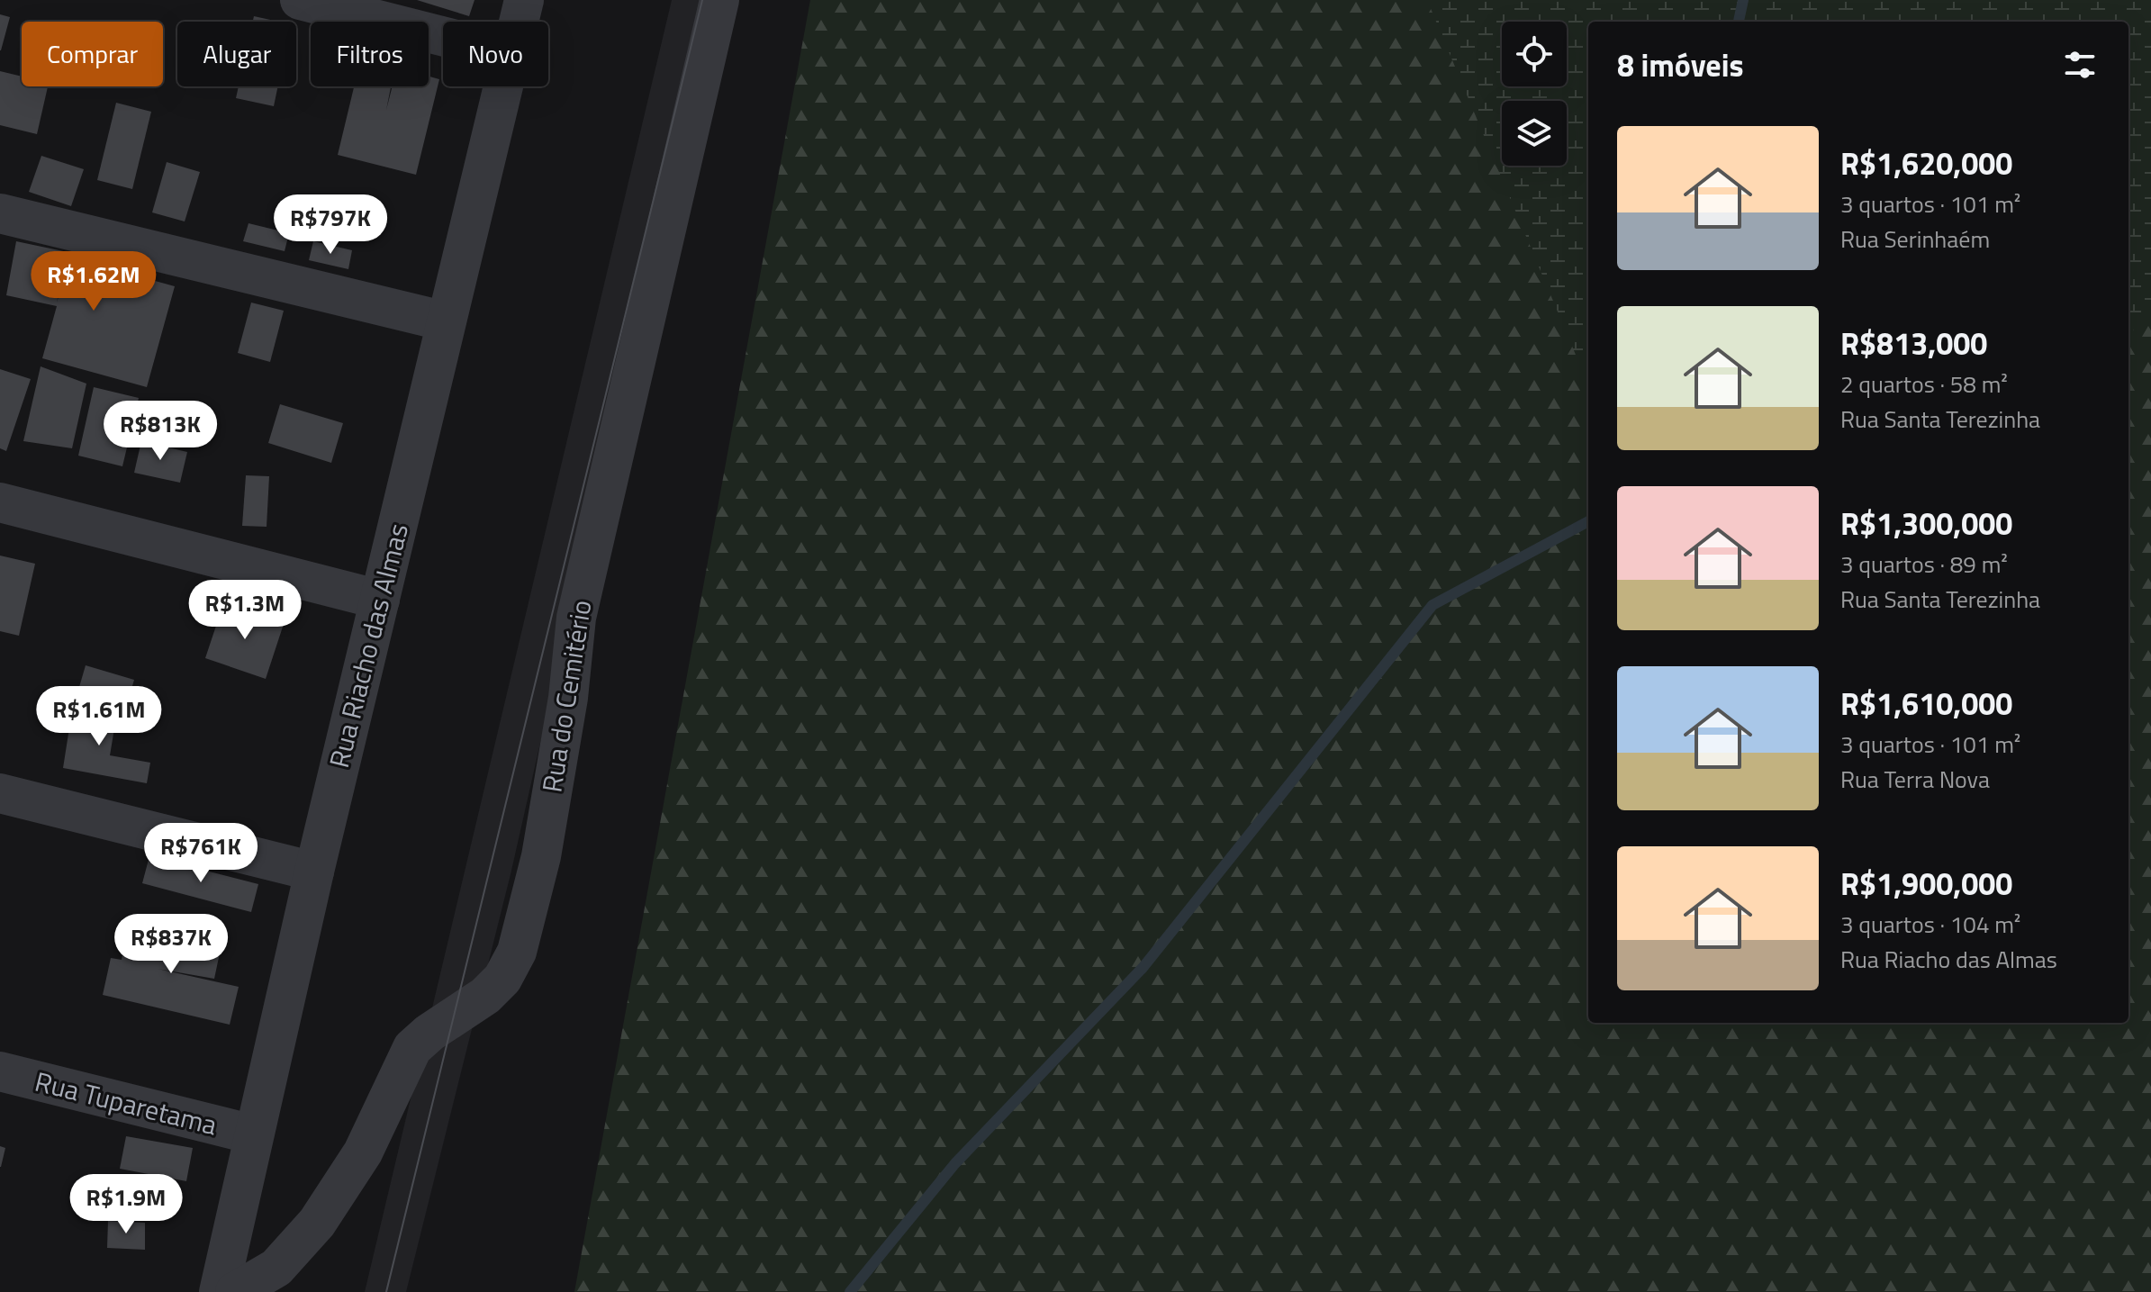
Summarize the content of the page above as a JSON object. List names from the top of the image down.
{
  "streets": {
    "street": ["Rua Riacho das Almas", "Rua do Cemitério", "Rua Tuparetama"]
  },
  "crossings": [
    ["Rua Riacho das Almas", "Rua Tuparetama"]
  ],
  "page": {
    "chip": [
      "Comprar",
      "Alugar",
      "Filtros",
      "Novo"
    ],
    "heading": "8 imóveis",
    "list": [
      {
        "name": "R$1,620,000",
        "note": "3 quartos · 101 m² · Rua Serinhaém"
      },
      {
        "name": "R$813,000",
        "note": "2 quartos · 58 m² · Rua Santa Terezinha"
      },
      {
        "name": "R$1,300,000",
        "note": "3 quartos · 89 m² · Rua Santa Terezinha"
      },
      {
        "name": "R$1,610,000",
        "note": "3 quartos · 101 m² · Rua Terra Nova"
      },
      {
        "name": "R$1,900,000",
        "note": "3 quartos · 104 m² · Rua Riacho das Almas"
      }
    ],
    "price": [
      "R$797K",
      "R$1.62M",
      "R$813K",
      "R$1.3M",
      "R$1.61M",
      "R$761K",
      "R$837K",
      "R$1.9M"
    ]
  }
}
